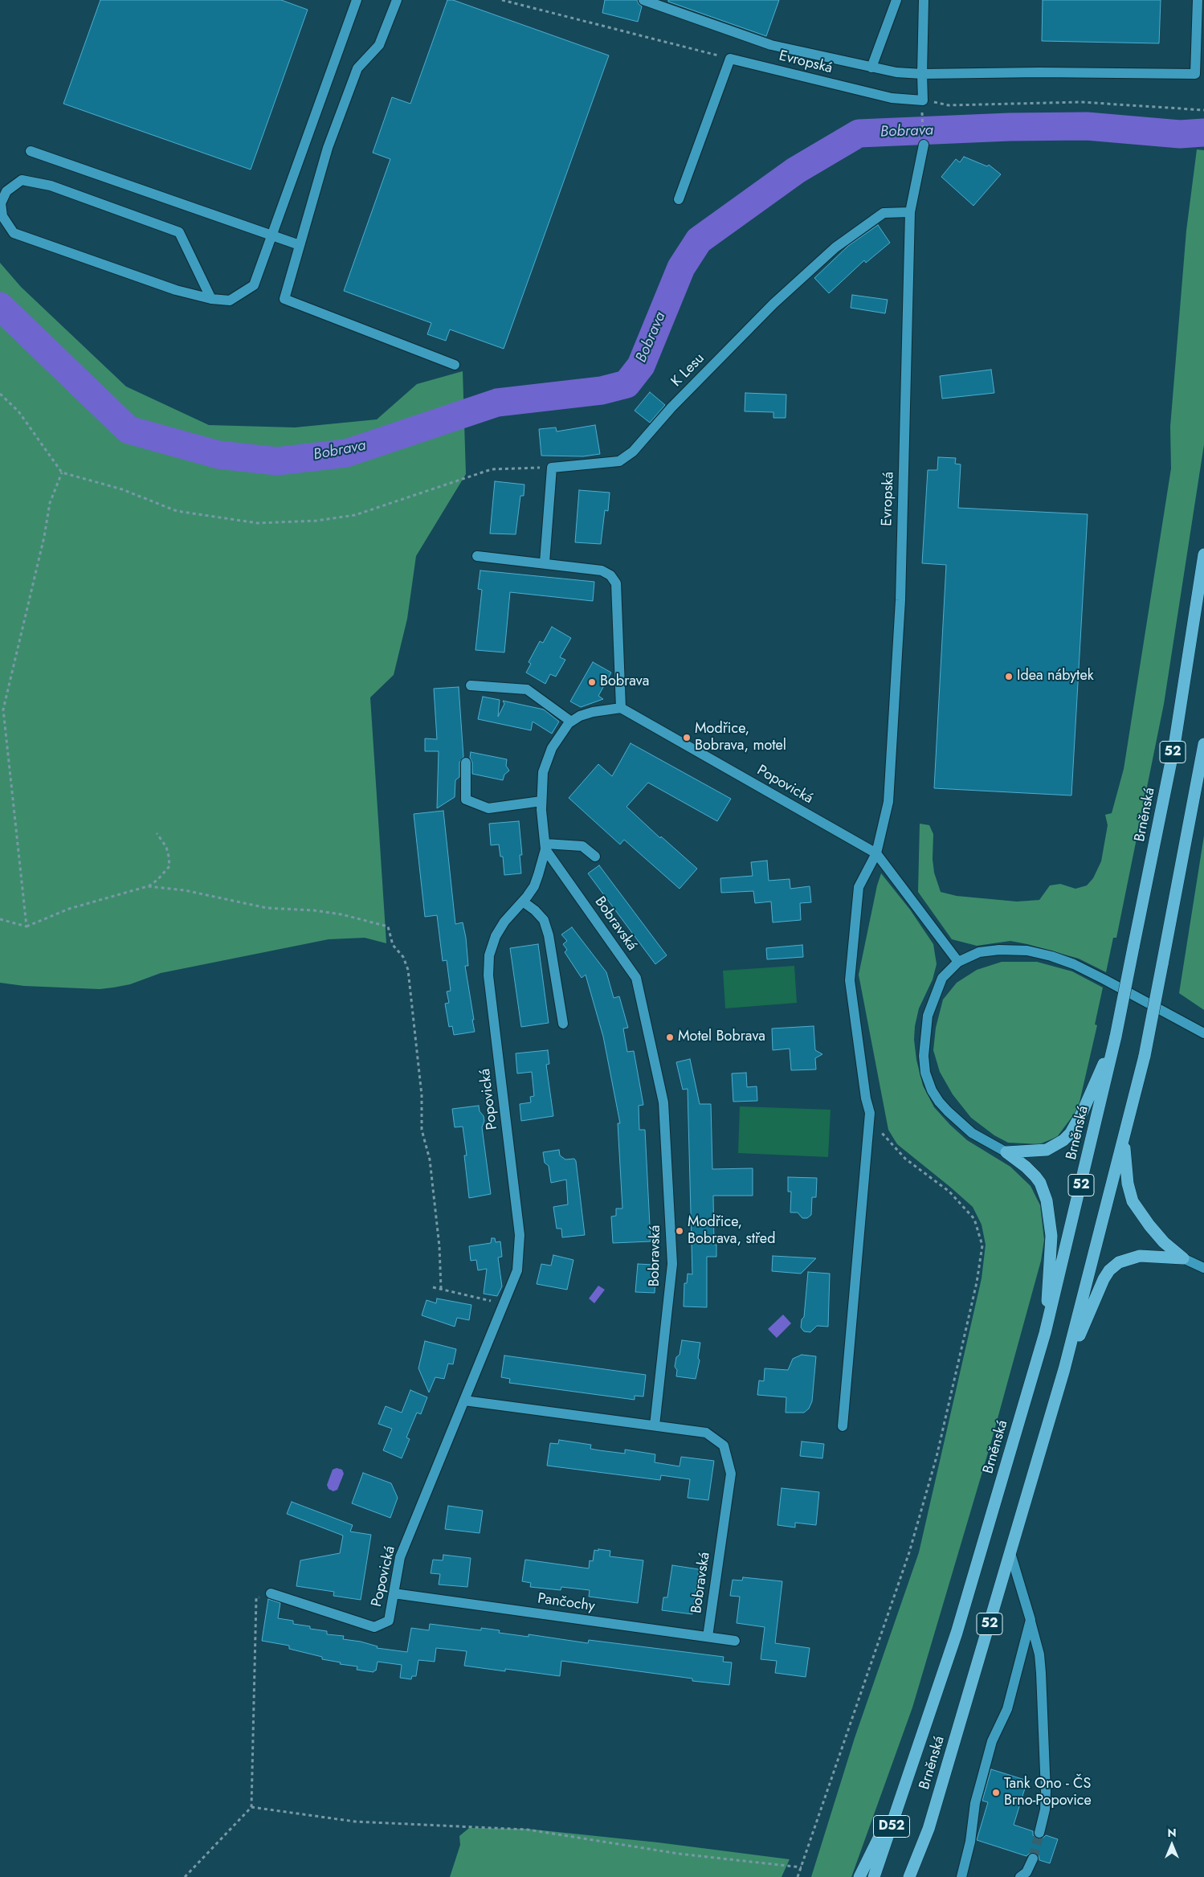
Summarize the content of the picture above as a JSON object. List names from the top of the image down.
{
  "streets": {
    "highway": ["52", "Brněnská", "D52"],
    "street": [
      "Evropská",
      "K Lesu",
      "Popovická",
      "Bobravská",
      "Pančochy"
    ]
  },
  "crossings": [
    ["Evropská", "K Lesu"],
    ["Evropská", "Popovická"],
    ["Popovická", "Bobravská"],
    ["Popovická", "Pančochy"],
    ["Brněnská", "D52"],
    ["Bobravská", "Pančochy"]
  ],
  "water": ["Bobrava"],
  "places": [
    "Idea nábytek",
    "Bobrava",
    "Modřice, Bobrava, motel",
    "Motel Bobrava",
    "Modřice, Bobrava, střed",
    "Tank Ono - ČS Brno-Popovice"
  ],
  "north": "top"
}
